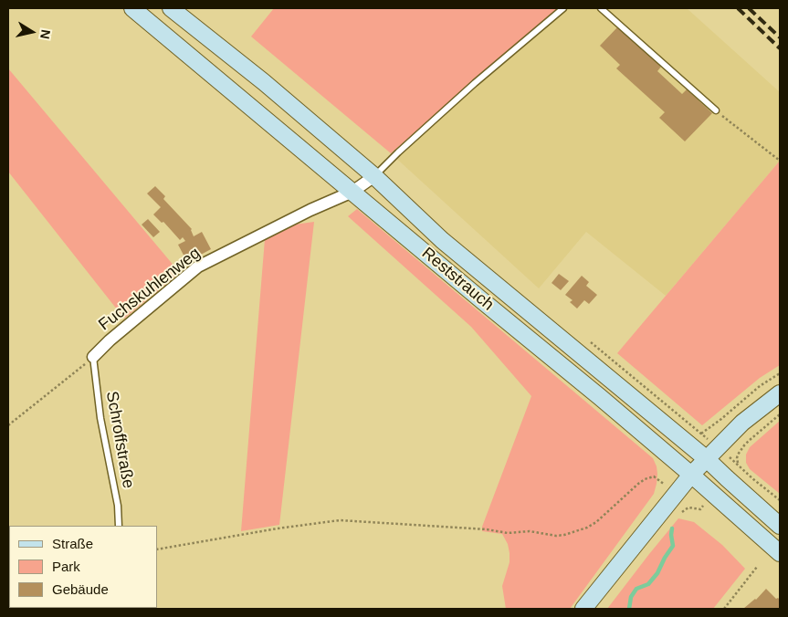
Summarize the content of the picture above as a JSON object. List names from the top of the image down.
{
  "streets": {
    "main road": ["Reststrauch"],
    "street": ["Fuchskuhlenweg"],
    "lane": ["Schroffstraße"]
  },
  "crossings": [
    ["Reststrauch", "Fuchskuhlenweg"],
    ["Fuchskuhlenweg", "Schroffstraße"]
  ],
  "legend": ["Straße", "Park", "Gebäude"],
  "north": "right"
}
